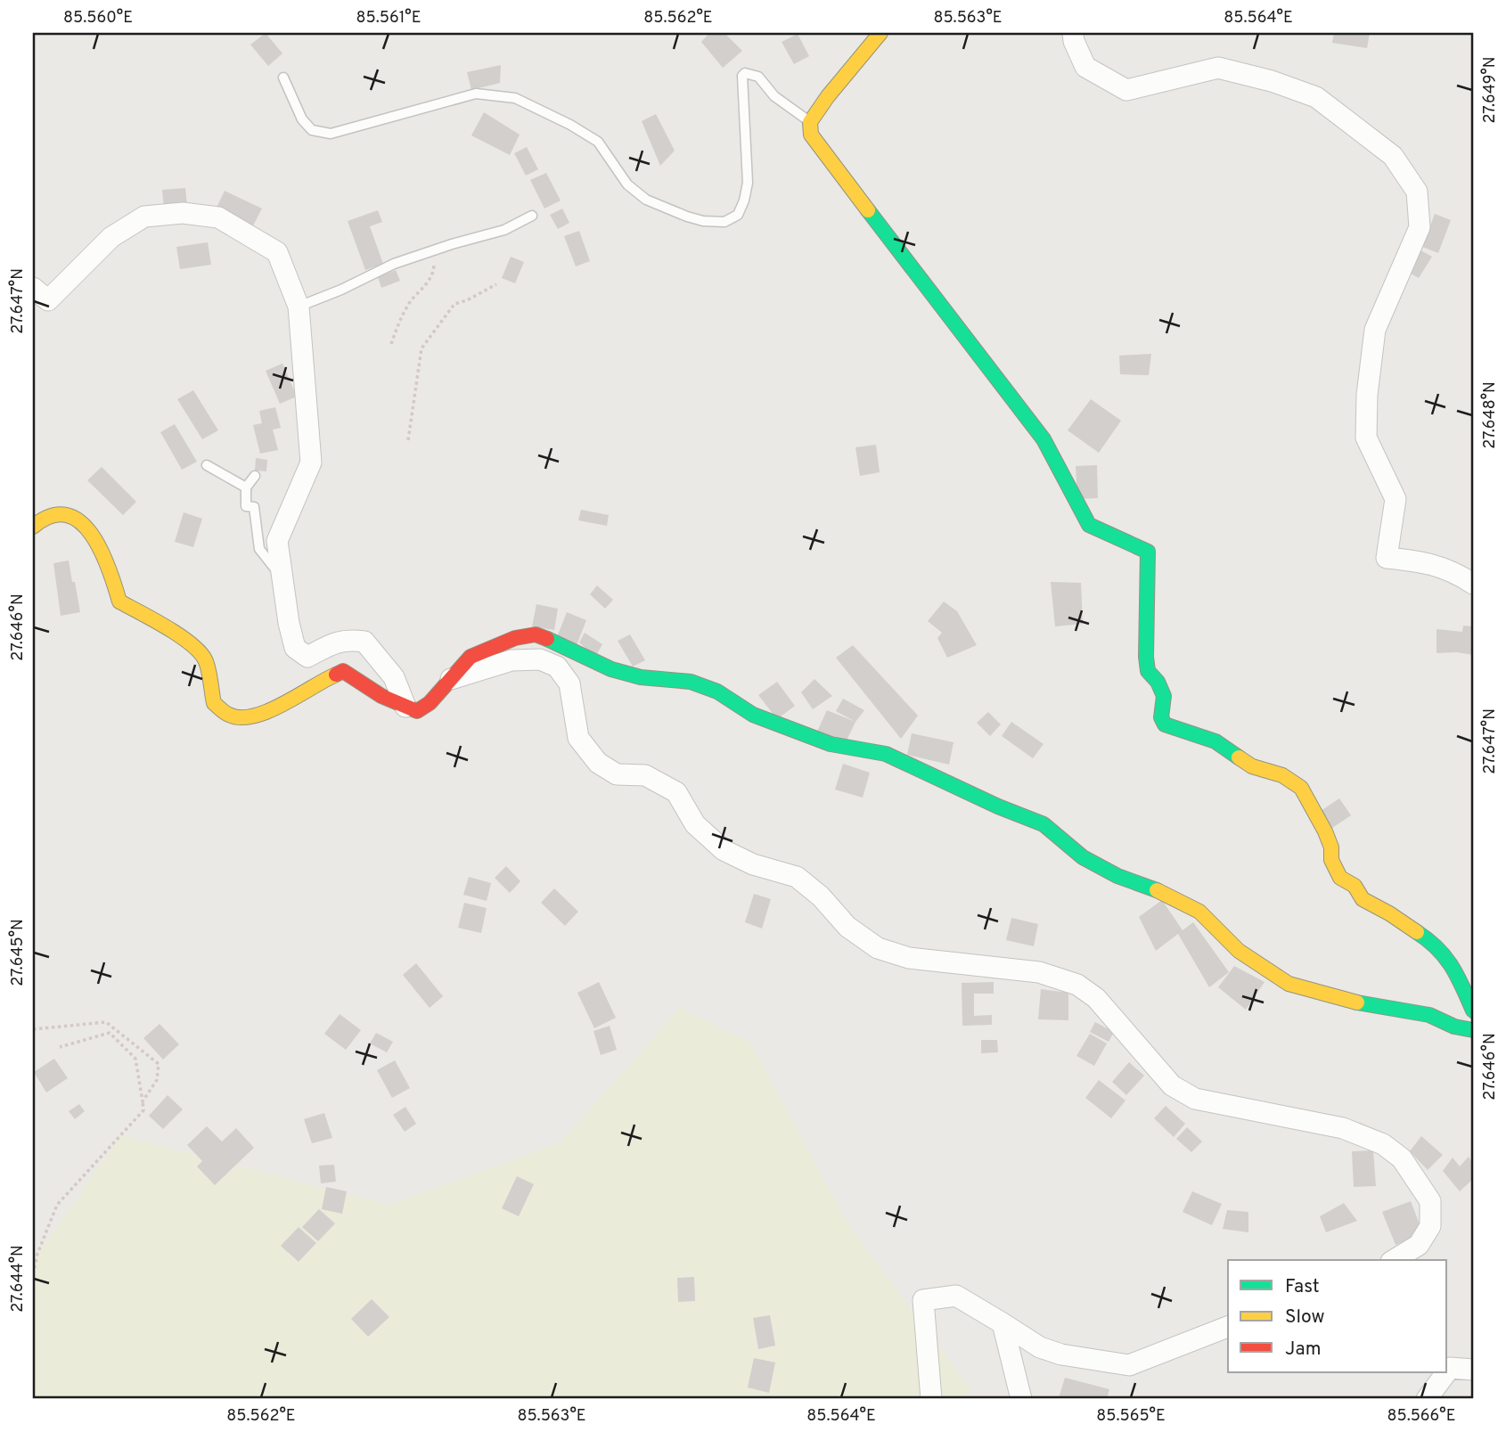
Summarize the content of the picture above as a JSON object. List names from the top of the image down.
{
  "legend": ["Fast", "Slow", "Jam"],
  "coordinates": [
    "85.560°E",
    "85.561°E",
    "85.562°E",
    "85.563°E",
    "85.564°E",
    "27.649°N",
    "27.647°N",
    "27.648°N",
    "27.646°N",
    "27.645°N",
    "27.644°N",
    "85.565°E",
    "85.566°E"
  ]
}
